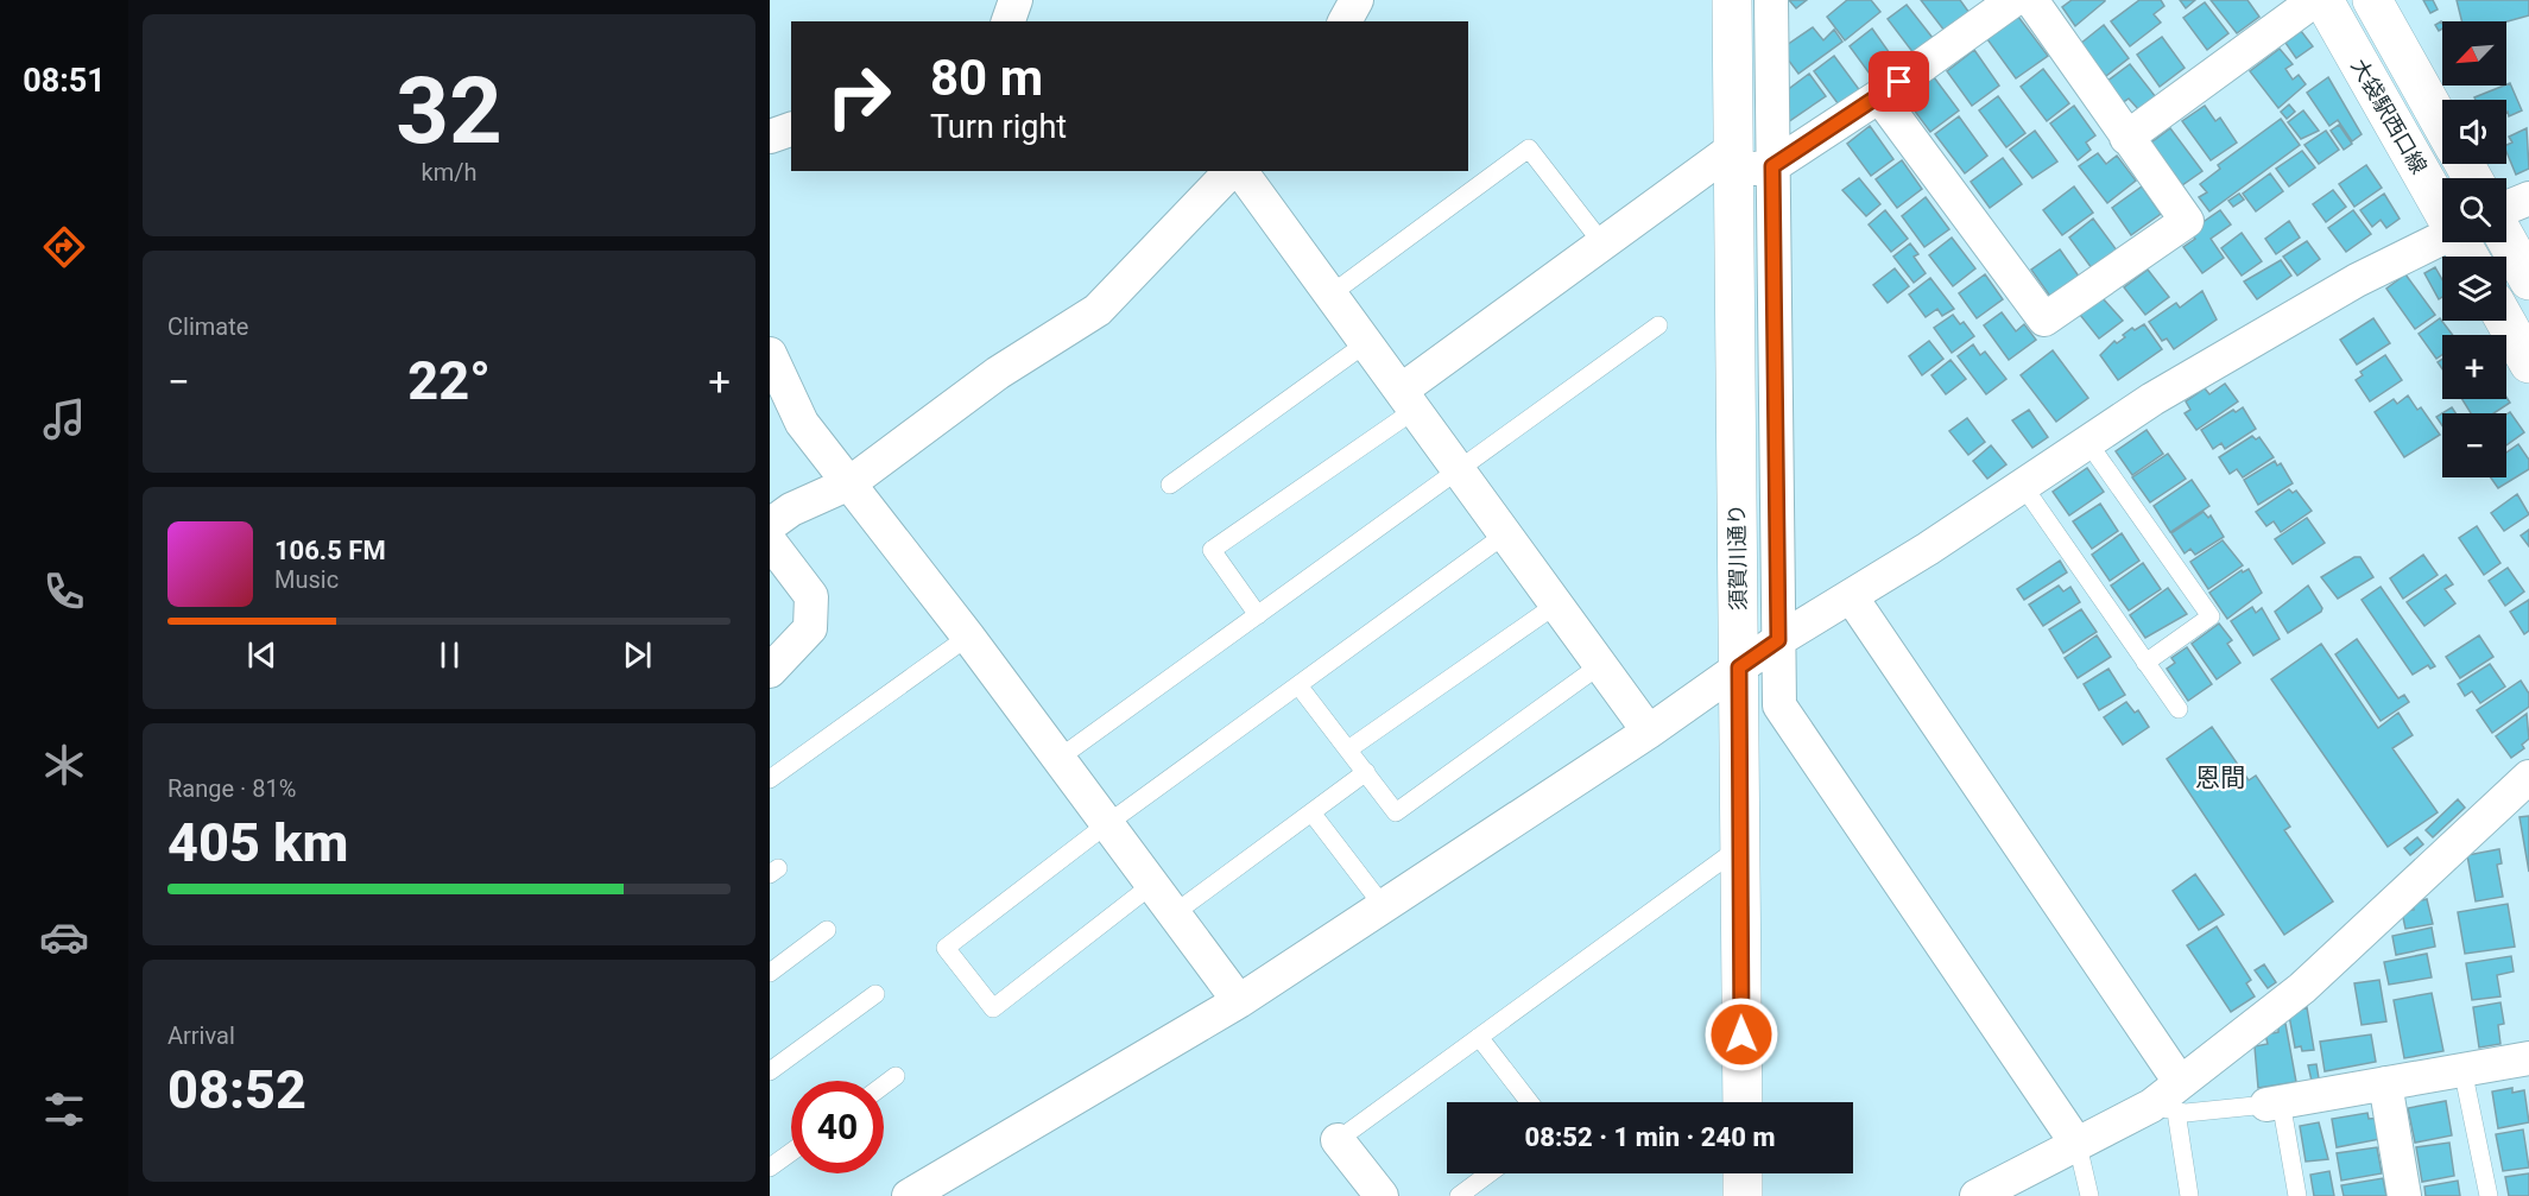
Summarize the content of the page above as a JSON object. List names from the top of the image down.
{
  "streets": {
    "street": ["大袋駅西口線", "須賀川通り"]
  },
  "districts": ["恩間"],
  "north": "bottom left",
  "page": {
    "tabs": "08:51",
    "tile": [
      ["32", "km/h"],
      "Climate",
      ["Range · 81%", "405 km"],
      ["Arrival", "08:52"]
    ],
    "map_buttons": ["+", "−"],
    "turn": ["80 m", "Turn right"],
    "heat": ["−", "22°", "+"],
    "song": ["106.5 FM", "Music"],
    "limit": "40",
    "trip": "08:52 · 1 min · 240 m"
  }
}
